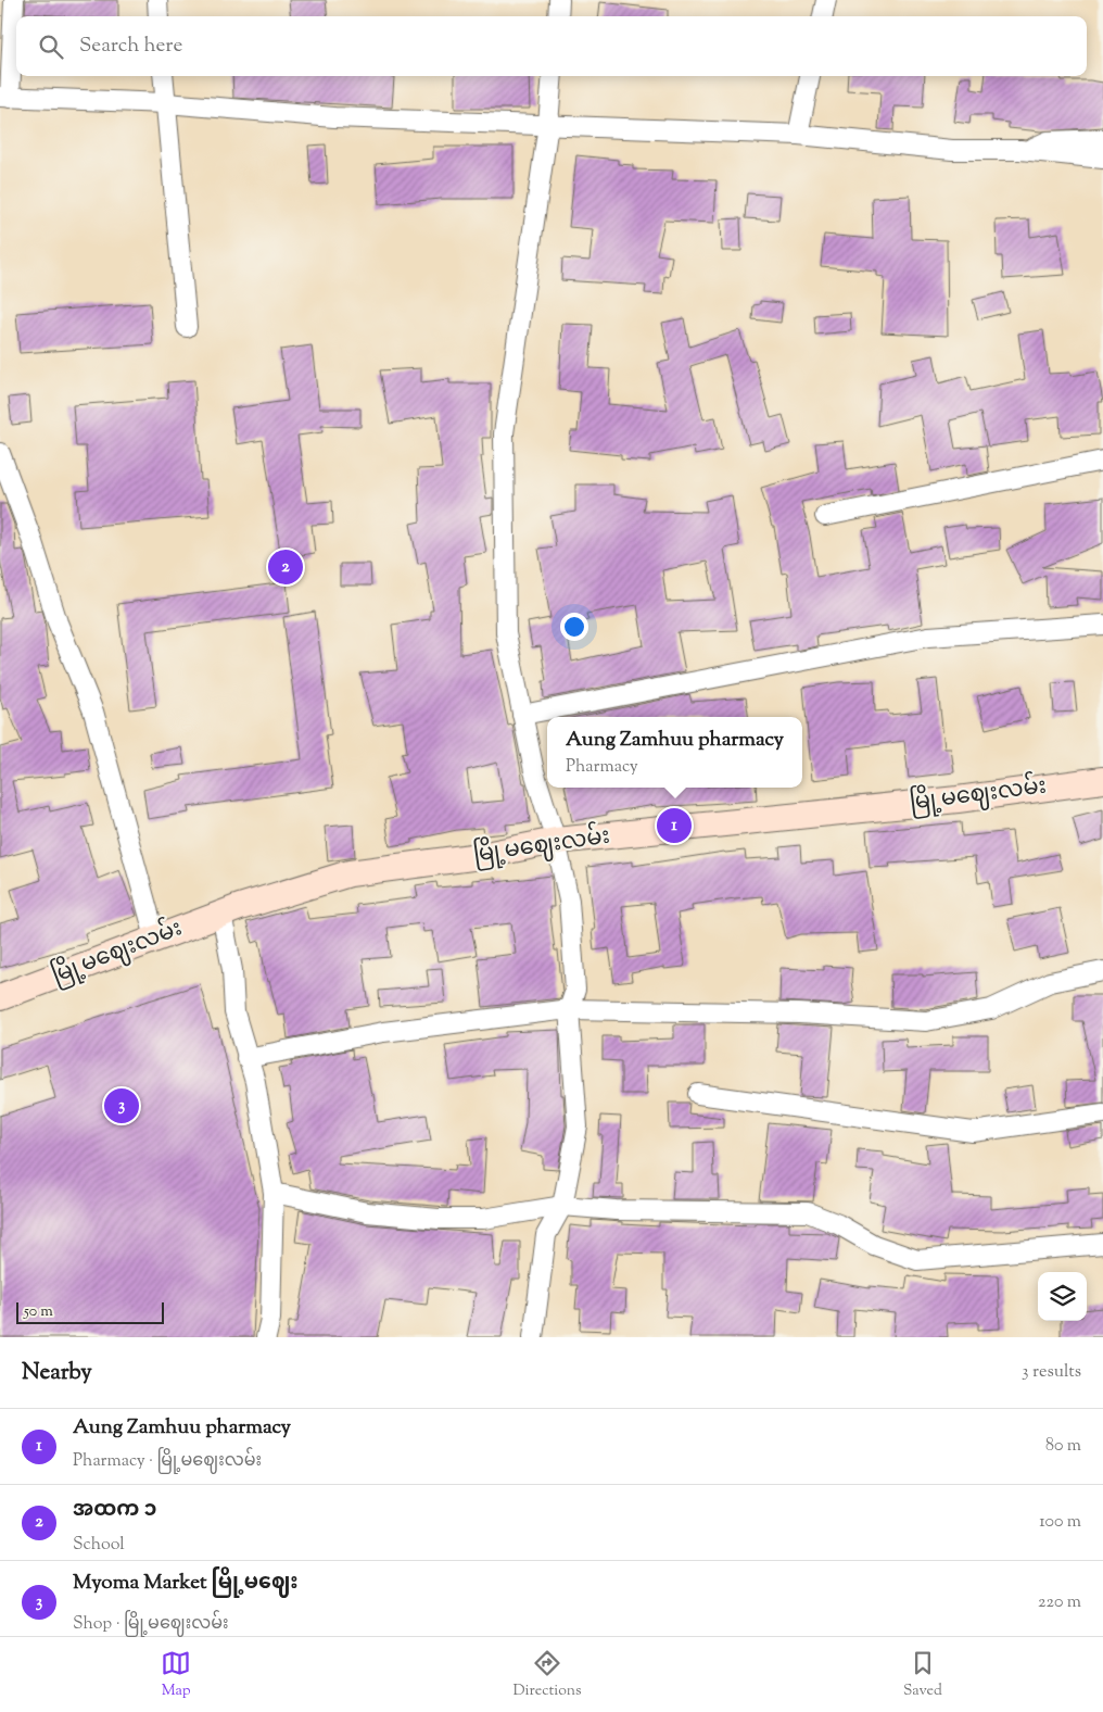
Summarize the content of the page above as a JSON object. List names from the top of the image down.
{
  "streets": {
    "main road": ["မြို့မဈေးလမ်း"]
  },
  "scale_bar": "50 m",
  "page": {
    "search": "Search here",
    "pins": ["2", "1", "3"],
    "popup": ["Aung Zamhuu pharmacy", "Pharmacy"],
    "scale": "50 m",
    "heading": ["Nearby", "3 results"],
    "list": [
      {
        "mark": "1",
        "name": "Aung Zamhuu pharmacy",
        "note": "Pharmacy · မြို့မဈေးလမ်း",
        "value": "80 m"
      },
      {
        "mark": "2",
        "name": "အထက ၁",
        "note": "School",
        "value": "100 m"
      },
      {
        "mark": "3",
        "name": "Myoma Market မြို့မဈေး",
        "note": "Shop · မြို့မဈေးလမ်း",
        "value": "220 m"
      }
    ],
    "nav": ["Map", "Directions", "Saved"]
  }
}
